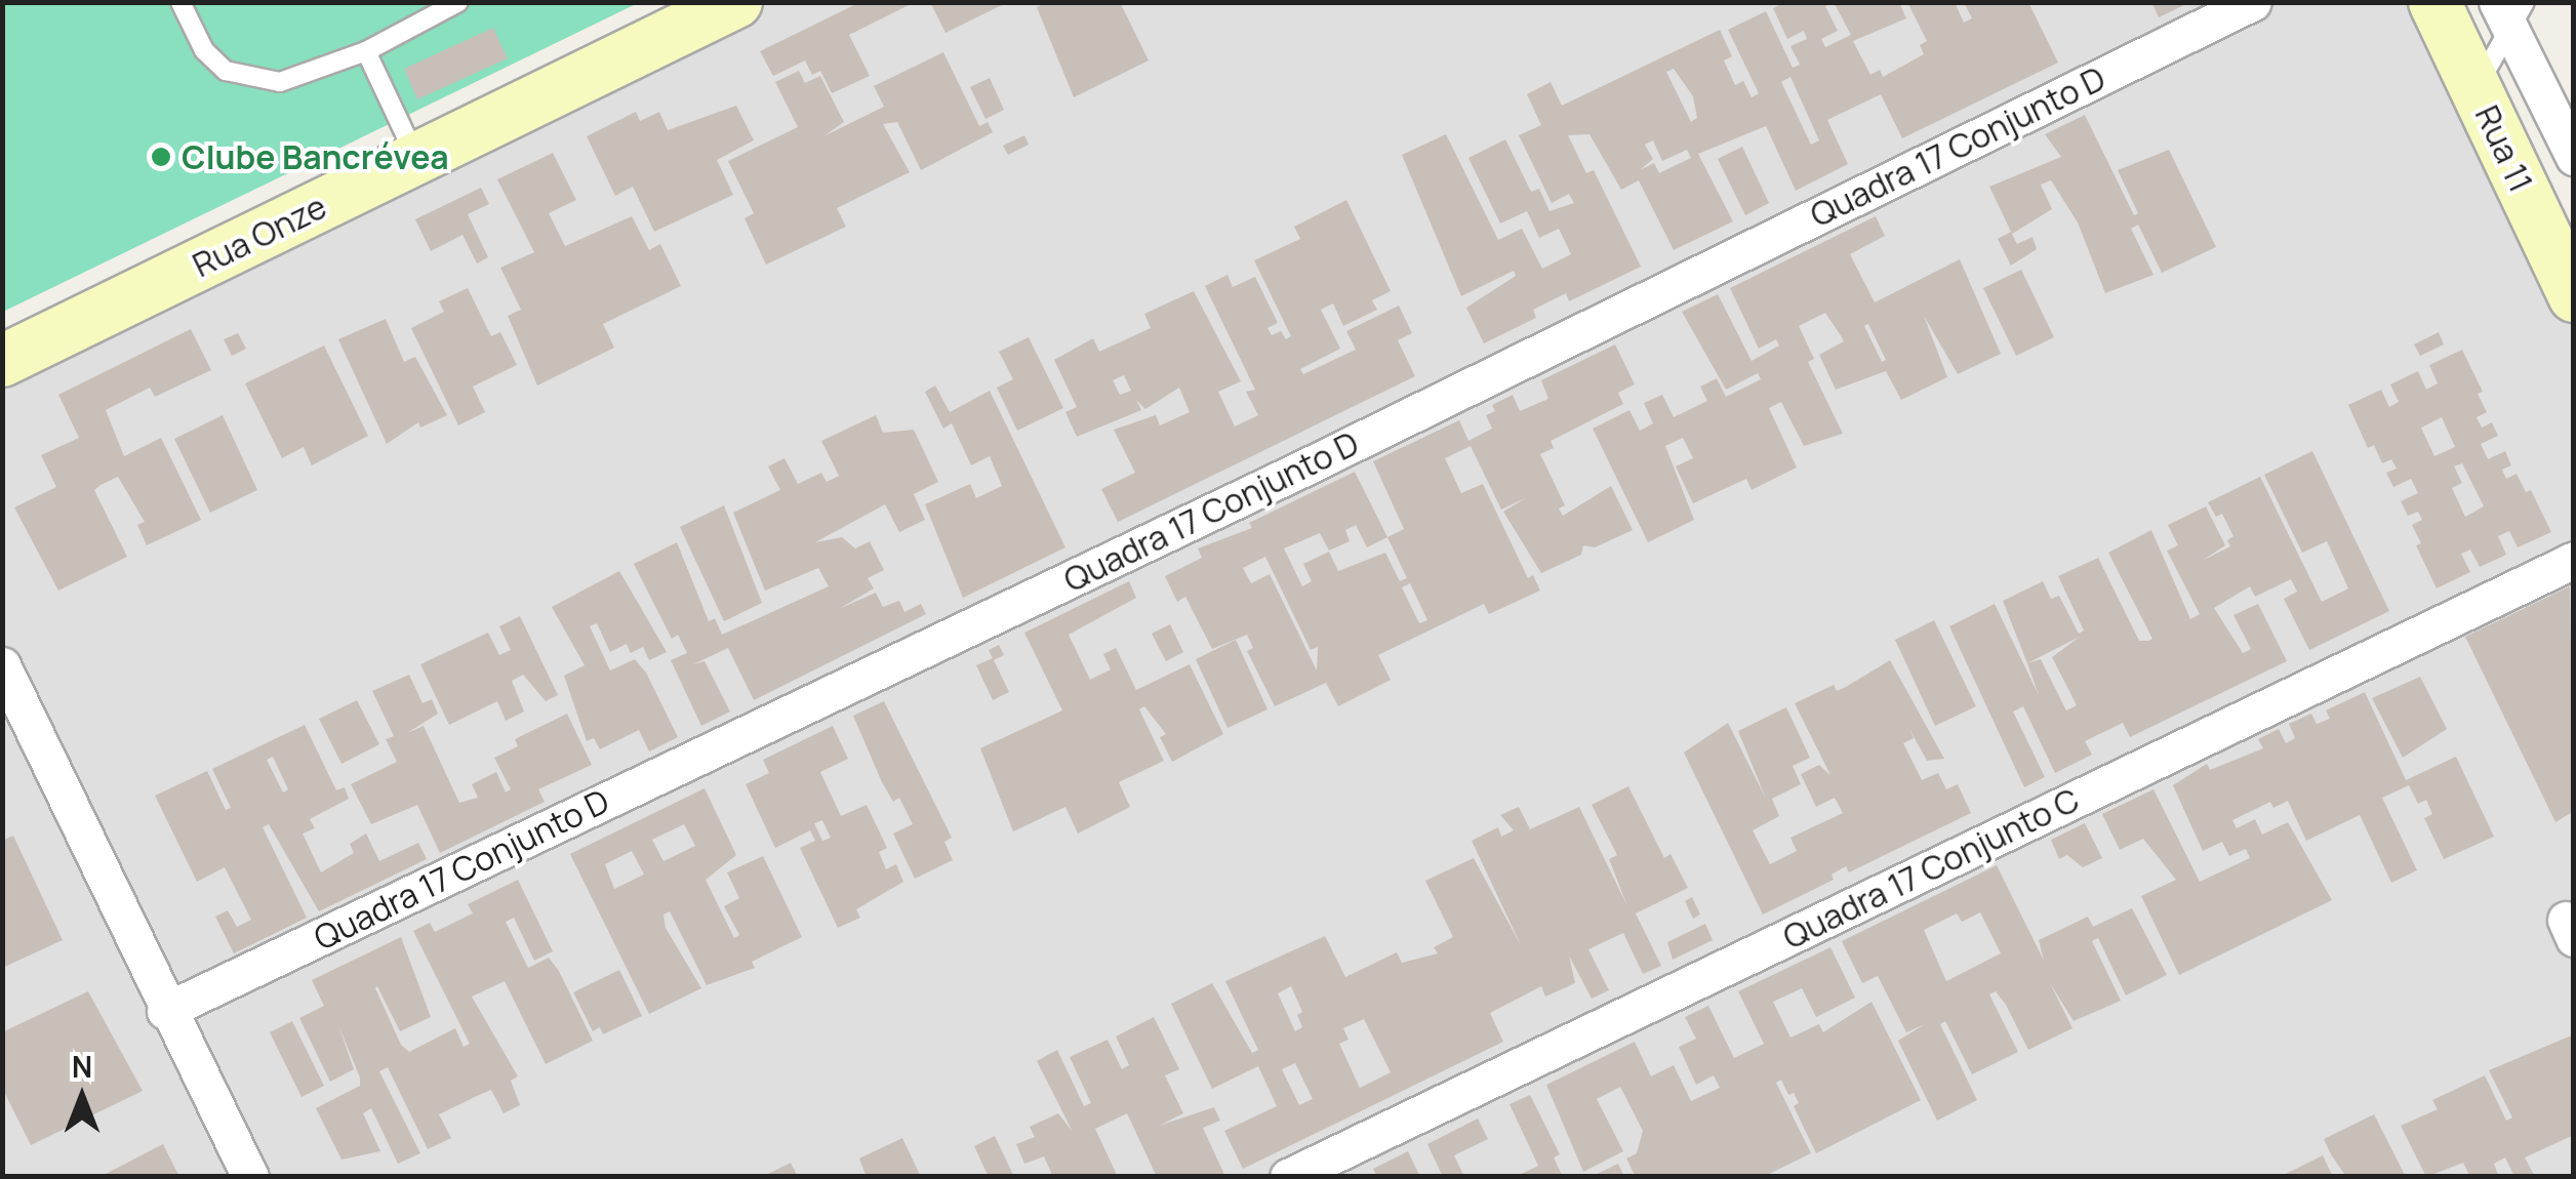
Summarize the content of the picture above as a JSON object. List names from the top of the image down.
{
  "streets": {
    "street": [
      "Quadra 17 Conjunto D",
      "Rua 11",
      "Rua Onze",
      "Quadra 17 Conjunto C"
    ]
  },
  "places": ["Clube Bancrévea"],
  "north": "top"
}
